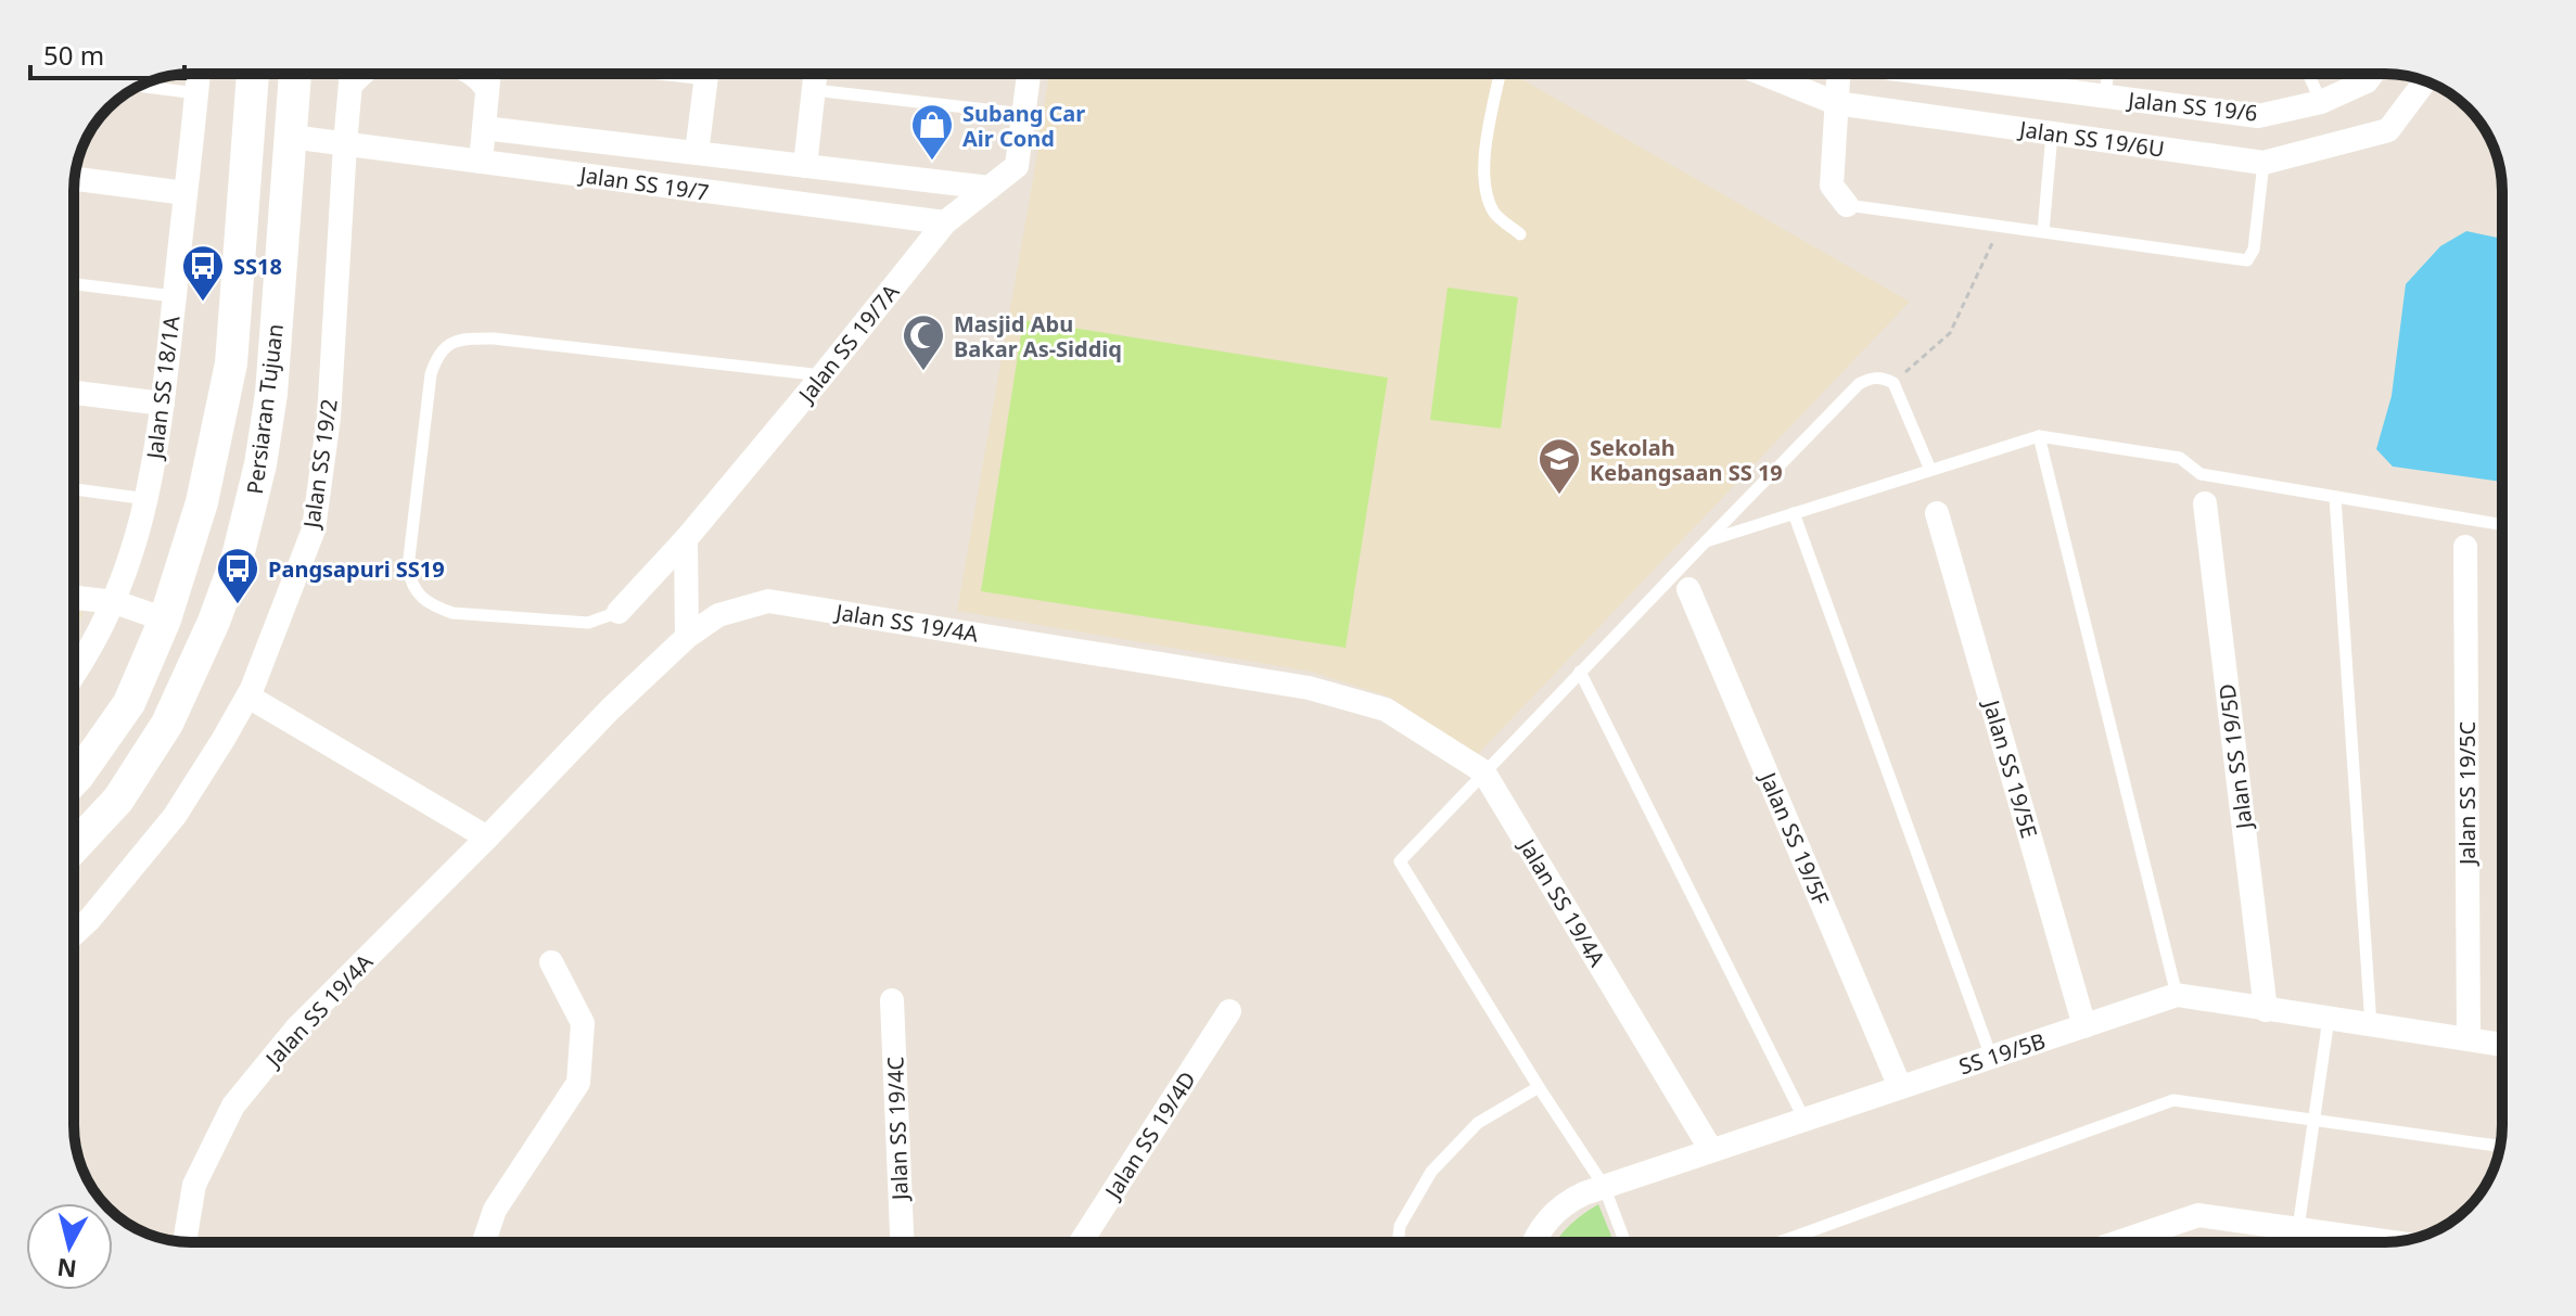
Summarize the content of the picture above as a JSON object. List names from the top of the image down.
{
  "streets": {
    "main road": ["Persiaran Tujuan"],
    "street": [
      "Jalan SS 19/6",
      "Jalan SS 19/6U",
      "Jalan SS 19/7",
      "Jalan SS 19/7A",
      "Jalan SS 18/1A",
      "Jalan SS 19/2",
      "Jalan SS 19/4A",
      "Jalan SS 19/5D",
      "Jalan SS 19/5E",
      "Jalan SS 19/5C",
      "Jalan SS 19/5F",
      "SS 19/5B",
      "Jalan SS 19/4C",
      "Jalan SS 19/4D"
    ]
  },
  "crossings": [
    ["Jalan SS 19/7", "Jalan SS 19/7A"],
    ["Jalan SS 19/7", "Persiaran Tujuan"],
    ["Jalan SS 19/7", "Jalan SS 19/2"],
    ["Jalan SS 19/4A", "SS 19/5B"],
    ["Jalan SS 19/5D", "SS 19/5B"],
    ["Jalan SS 19/5E", "SS 19/5B"],
    ["Jalan SS 19/5C", "SS 19/5B"],
    ["Jalan SS 19/5F", "SS 19/5B"]
  ],
  "places": {
    "shop": ["Subang Car Air Cond"],
    "bus stop": ["SS18", "Pangsapuri SS19"],
    "mosque": ["Masjid Abu Bakar As-Siddiq"],
    "school or university": ["Sekolah Kebangsaan SS 19"]
  },
  "scale_bar": "50 m",
  "north": "bottom"
}
